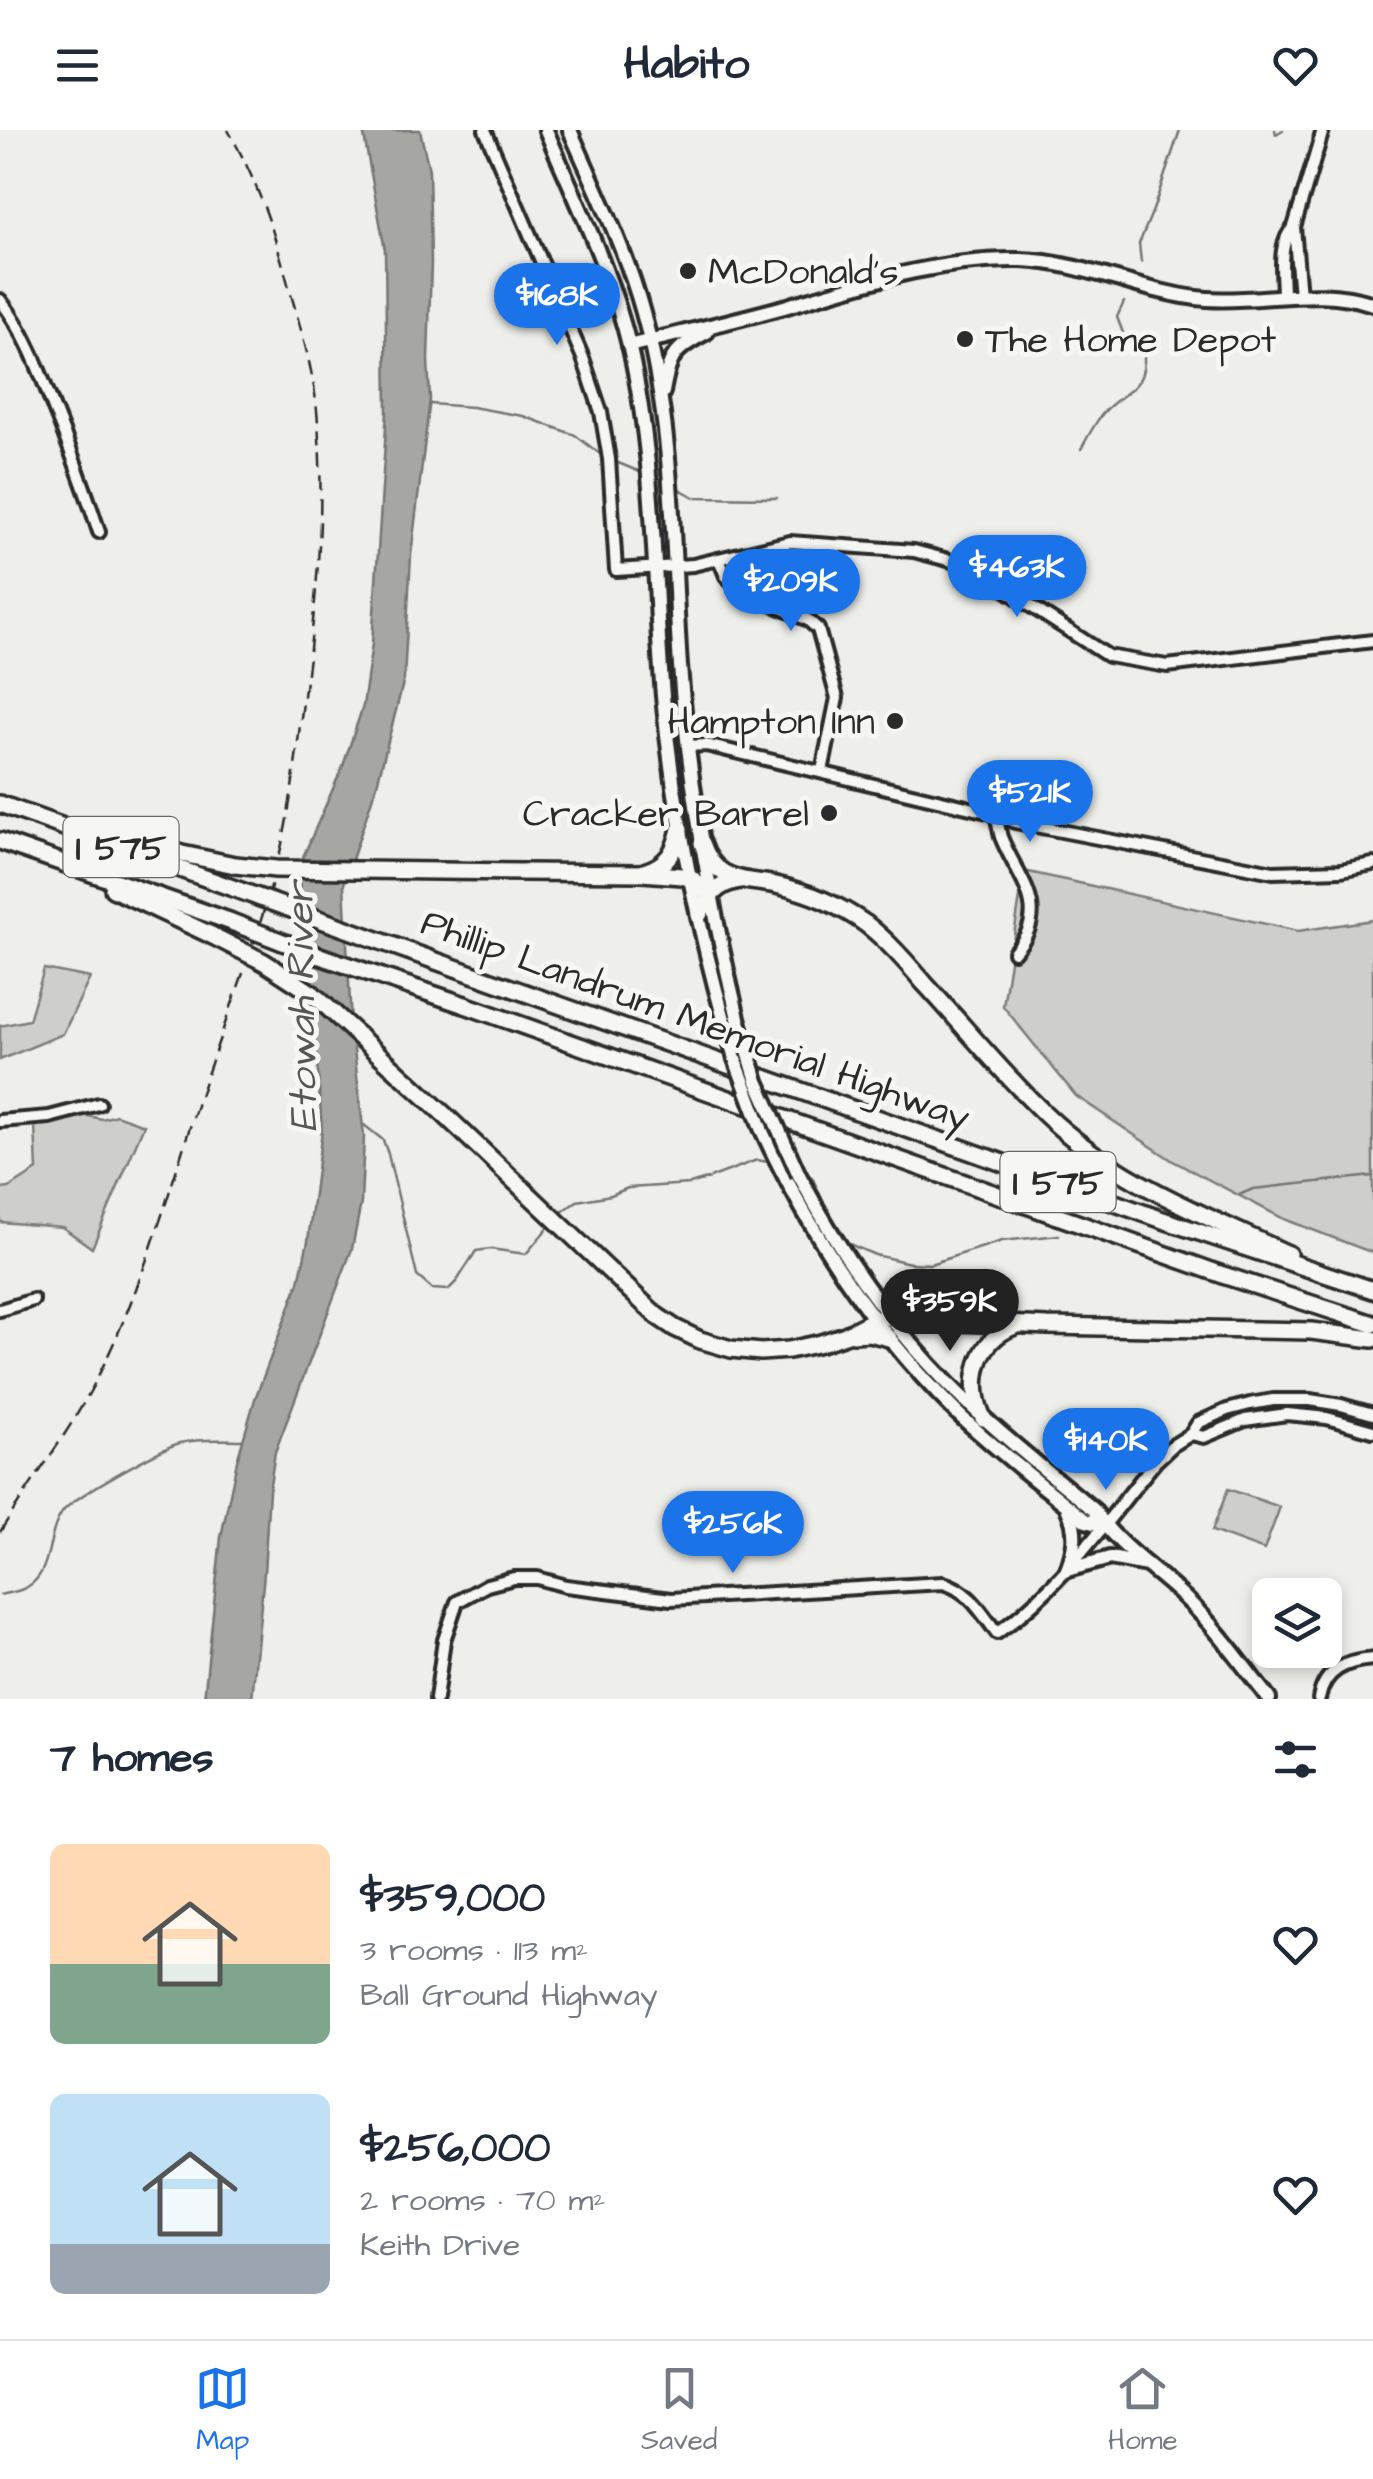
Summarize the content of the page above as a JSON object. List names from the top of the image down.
{
  "streets": {
    "highway": ["I 575", "Phillip Landrum Memorial Highway"]
  },
  "water": ["Etowah River"],
  "places": [
    "McDonald's",
    "The Home Depot",
    "Hampton Inn",
    "Cracker Barrel"
  ],
  "page": {
    "header": "Habito",
    "price": [
      "$168K",
      "$463K",
      "$209K",
      "$521K",
      "$359K",
      "$140K",
      "$256K"
    ],
    "heading": "7 homes",
    "list": [
      {
        "name": "$359,000",
        "note": "3 rooms · 113 m² · Ball Ground Highway"
      },
      {
        "name": "$256,000",
        "note": "2 rooms · 70 m² · Keith Drive"
      }
    ],
    "tabs": ["Map", "Saved", "Home"]
  }
}
